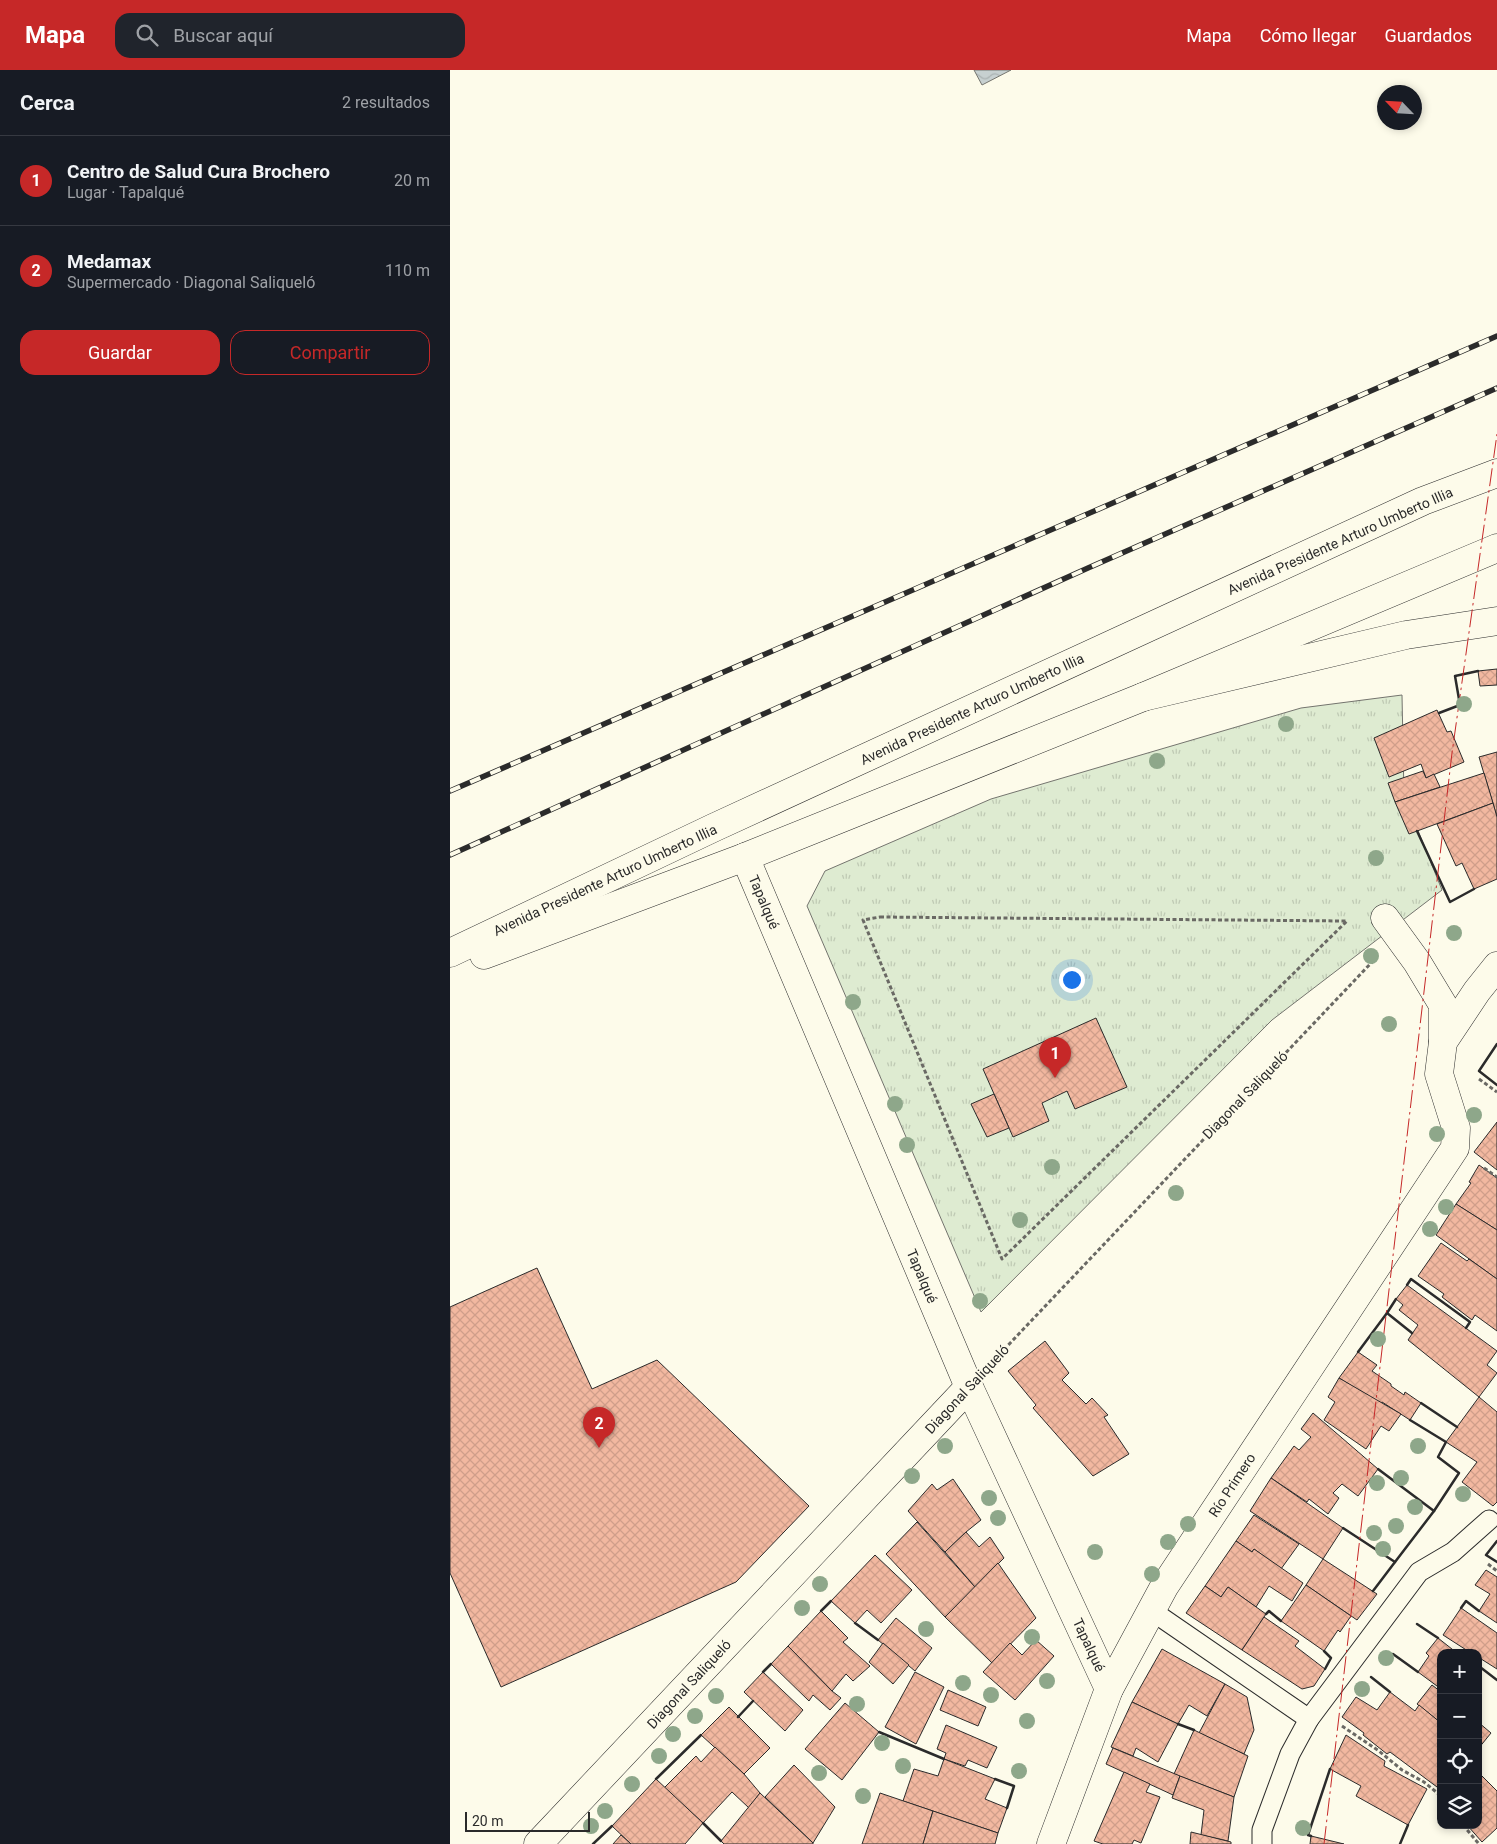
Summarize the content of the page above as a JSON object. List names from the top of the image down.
{
  "streets": {
    "main road": [
      "Avenida Presidente Arturo Umberto Illia",
      "Tapalqué",
      "Diagonal Saliqueló",
      "Río Primero"
    ]
  },
  "crossings": [
    ["Avenida Presidente Arturo Umberto Illia", "Tapalqué"],
    ["Tapalqué", "Diagonal Saliqueló"],
    ["Tapalqué", "Río Primero"]
  ],
  "scale_bar": "20 m",
  "north": "top left",
  "page": {
    "header": "Mapa",
    "search": "Buscar aquí",
    "nav": ["Mapa", "Cómo llegar", "Guardados"],
    "heading": ["Cerca", "2 resultados"],
    "list": [
      {
        "mark": "1",
        "name": "Centro de Salud Cura Brochero",
        "note": "Lugar · Tapalqué",
        "value": "20 m"
      },
      {
        "mark": "2",
        "name": "Medamax",
        "note": "Supermercado · Diagonal Saliqueló",
        "value": "110 m"
      }
    ],
    "buttons": ["Guardar", "Compartir"],
    "pins": ["1", "2"],
    "map_buttons": ["+", "−"],
    "scale": "20 m"
  }
}
